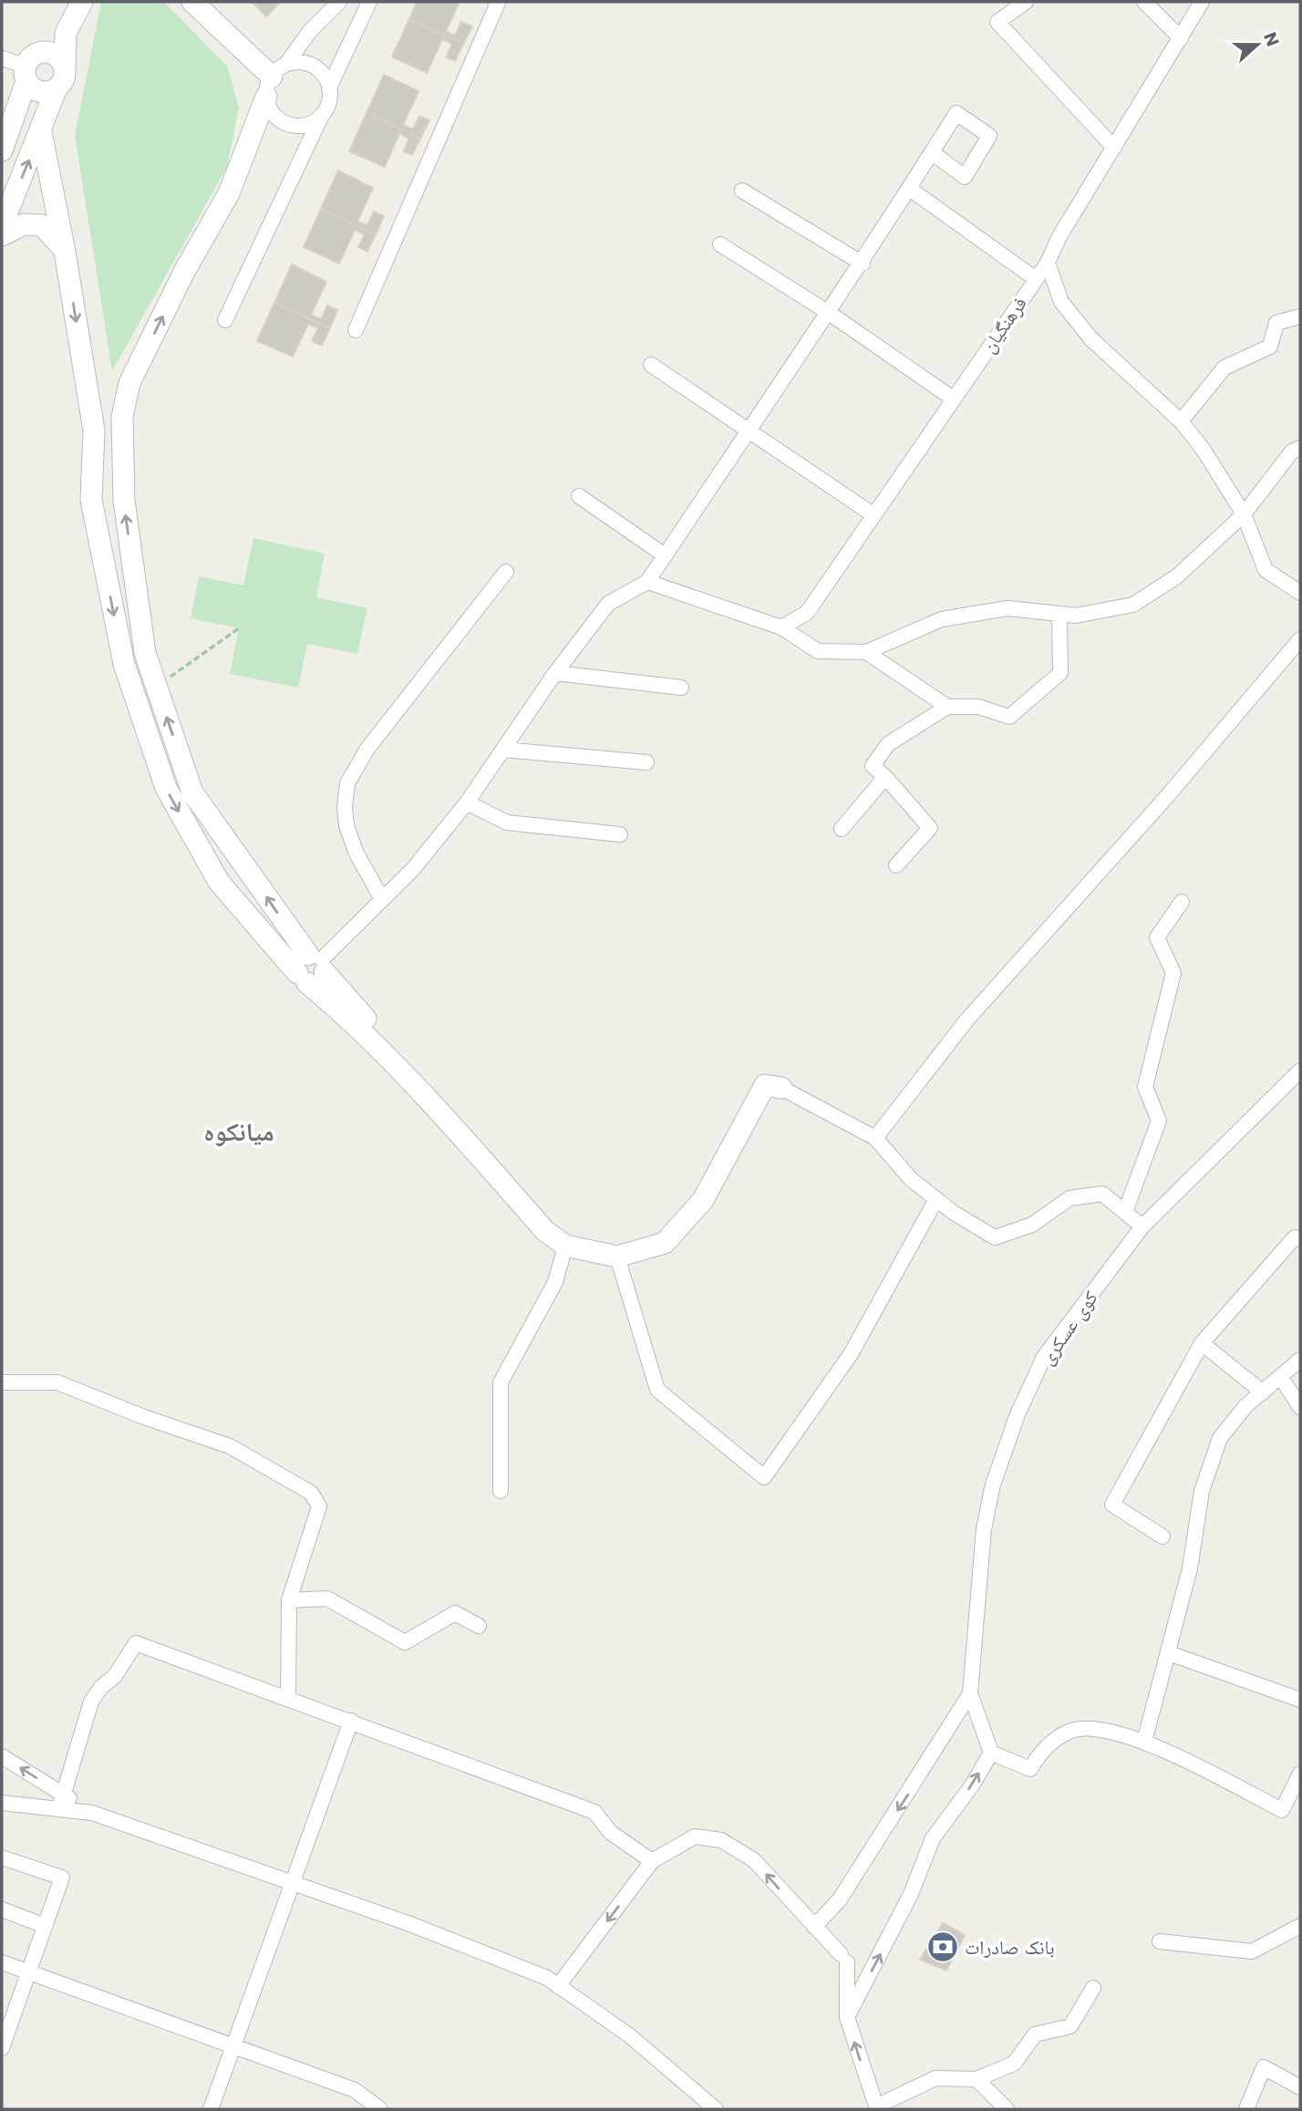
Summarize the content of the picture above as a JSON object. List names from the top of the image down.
{
  "streets": {
    "street": ["فرهنگیان", "کوی عسکری"]
  },
  "districts": ["میانکوه"],
  "places": {
    "bank": ["بانک صادرات"]
  },
  "north": "right"
}
